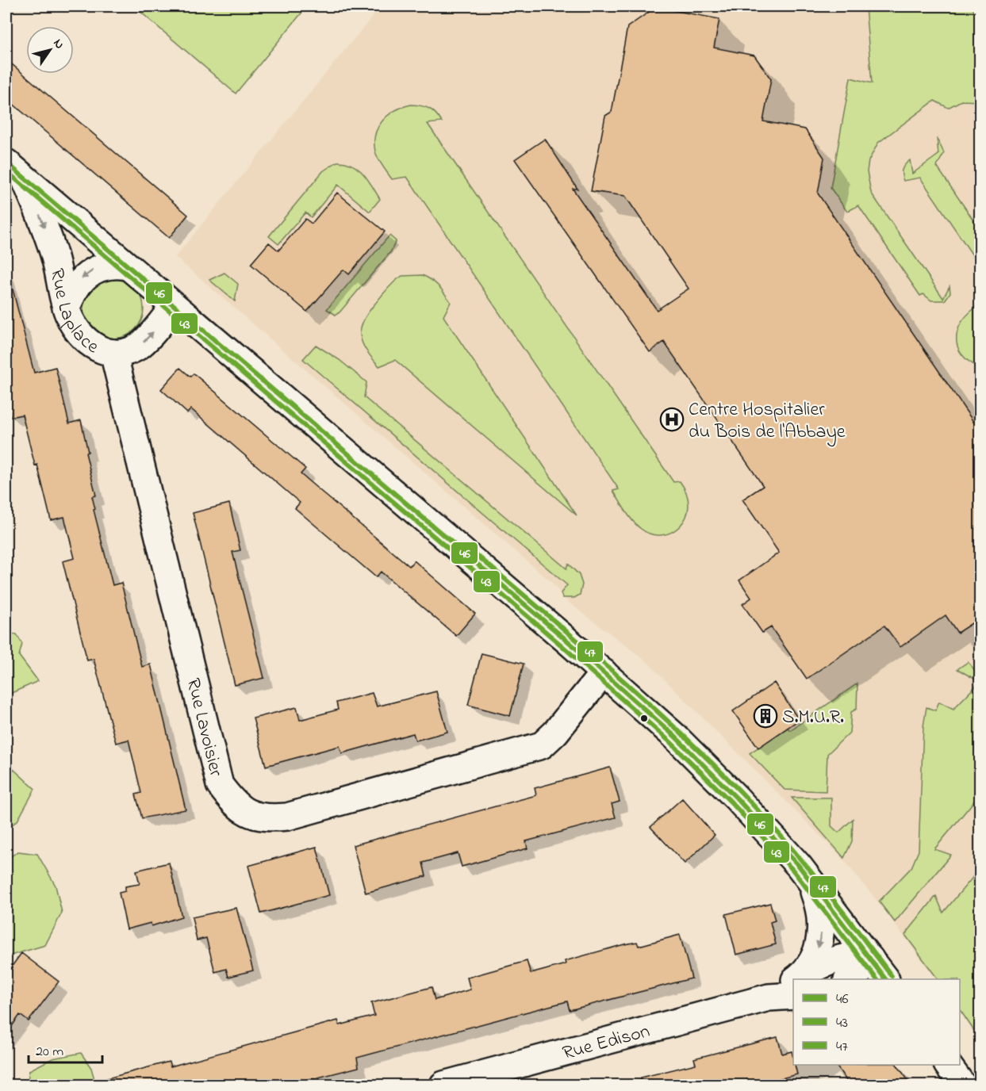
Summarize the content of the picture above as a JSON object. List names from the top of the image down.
{
  "streets": {
    "street": ["Rue Laplace", "Rue Lavoisier", "Rue Edison"]
  },
  "crossings": [
    ["Rue Laplace", "Rue Lavoisier"],
    ["Rue Laplace", "Rue Edison"]
  ],
  "places": {
    "hospital": ["Centre Hospitalier du Bois de l'Abbaye"],
    "building": ["S.M.U.R."]
  },
  "lines": ["transit line 46", "transit line 43", "transit line 47"],
  "legend": ["46", "43", "47"],
  "scale_bar": "20 m",
  "north": "top right"
}
